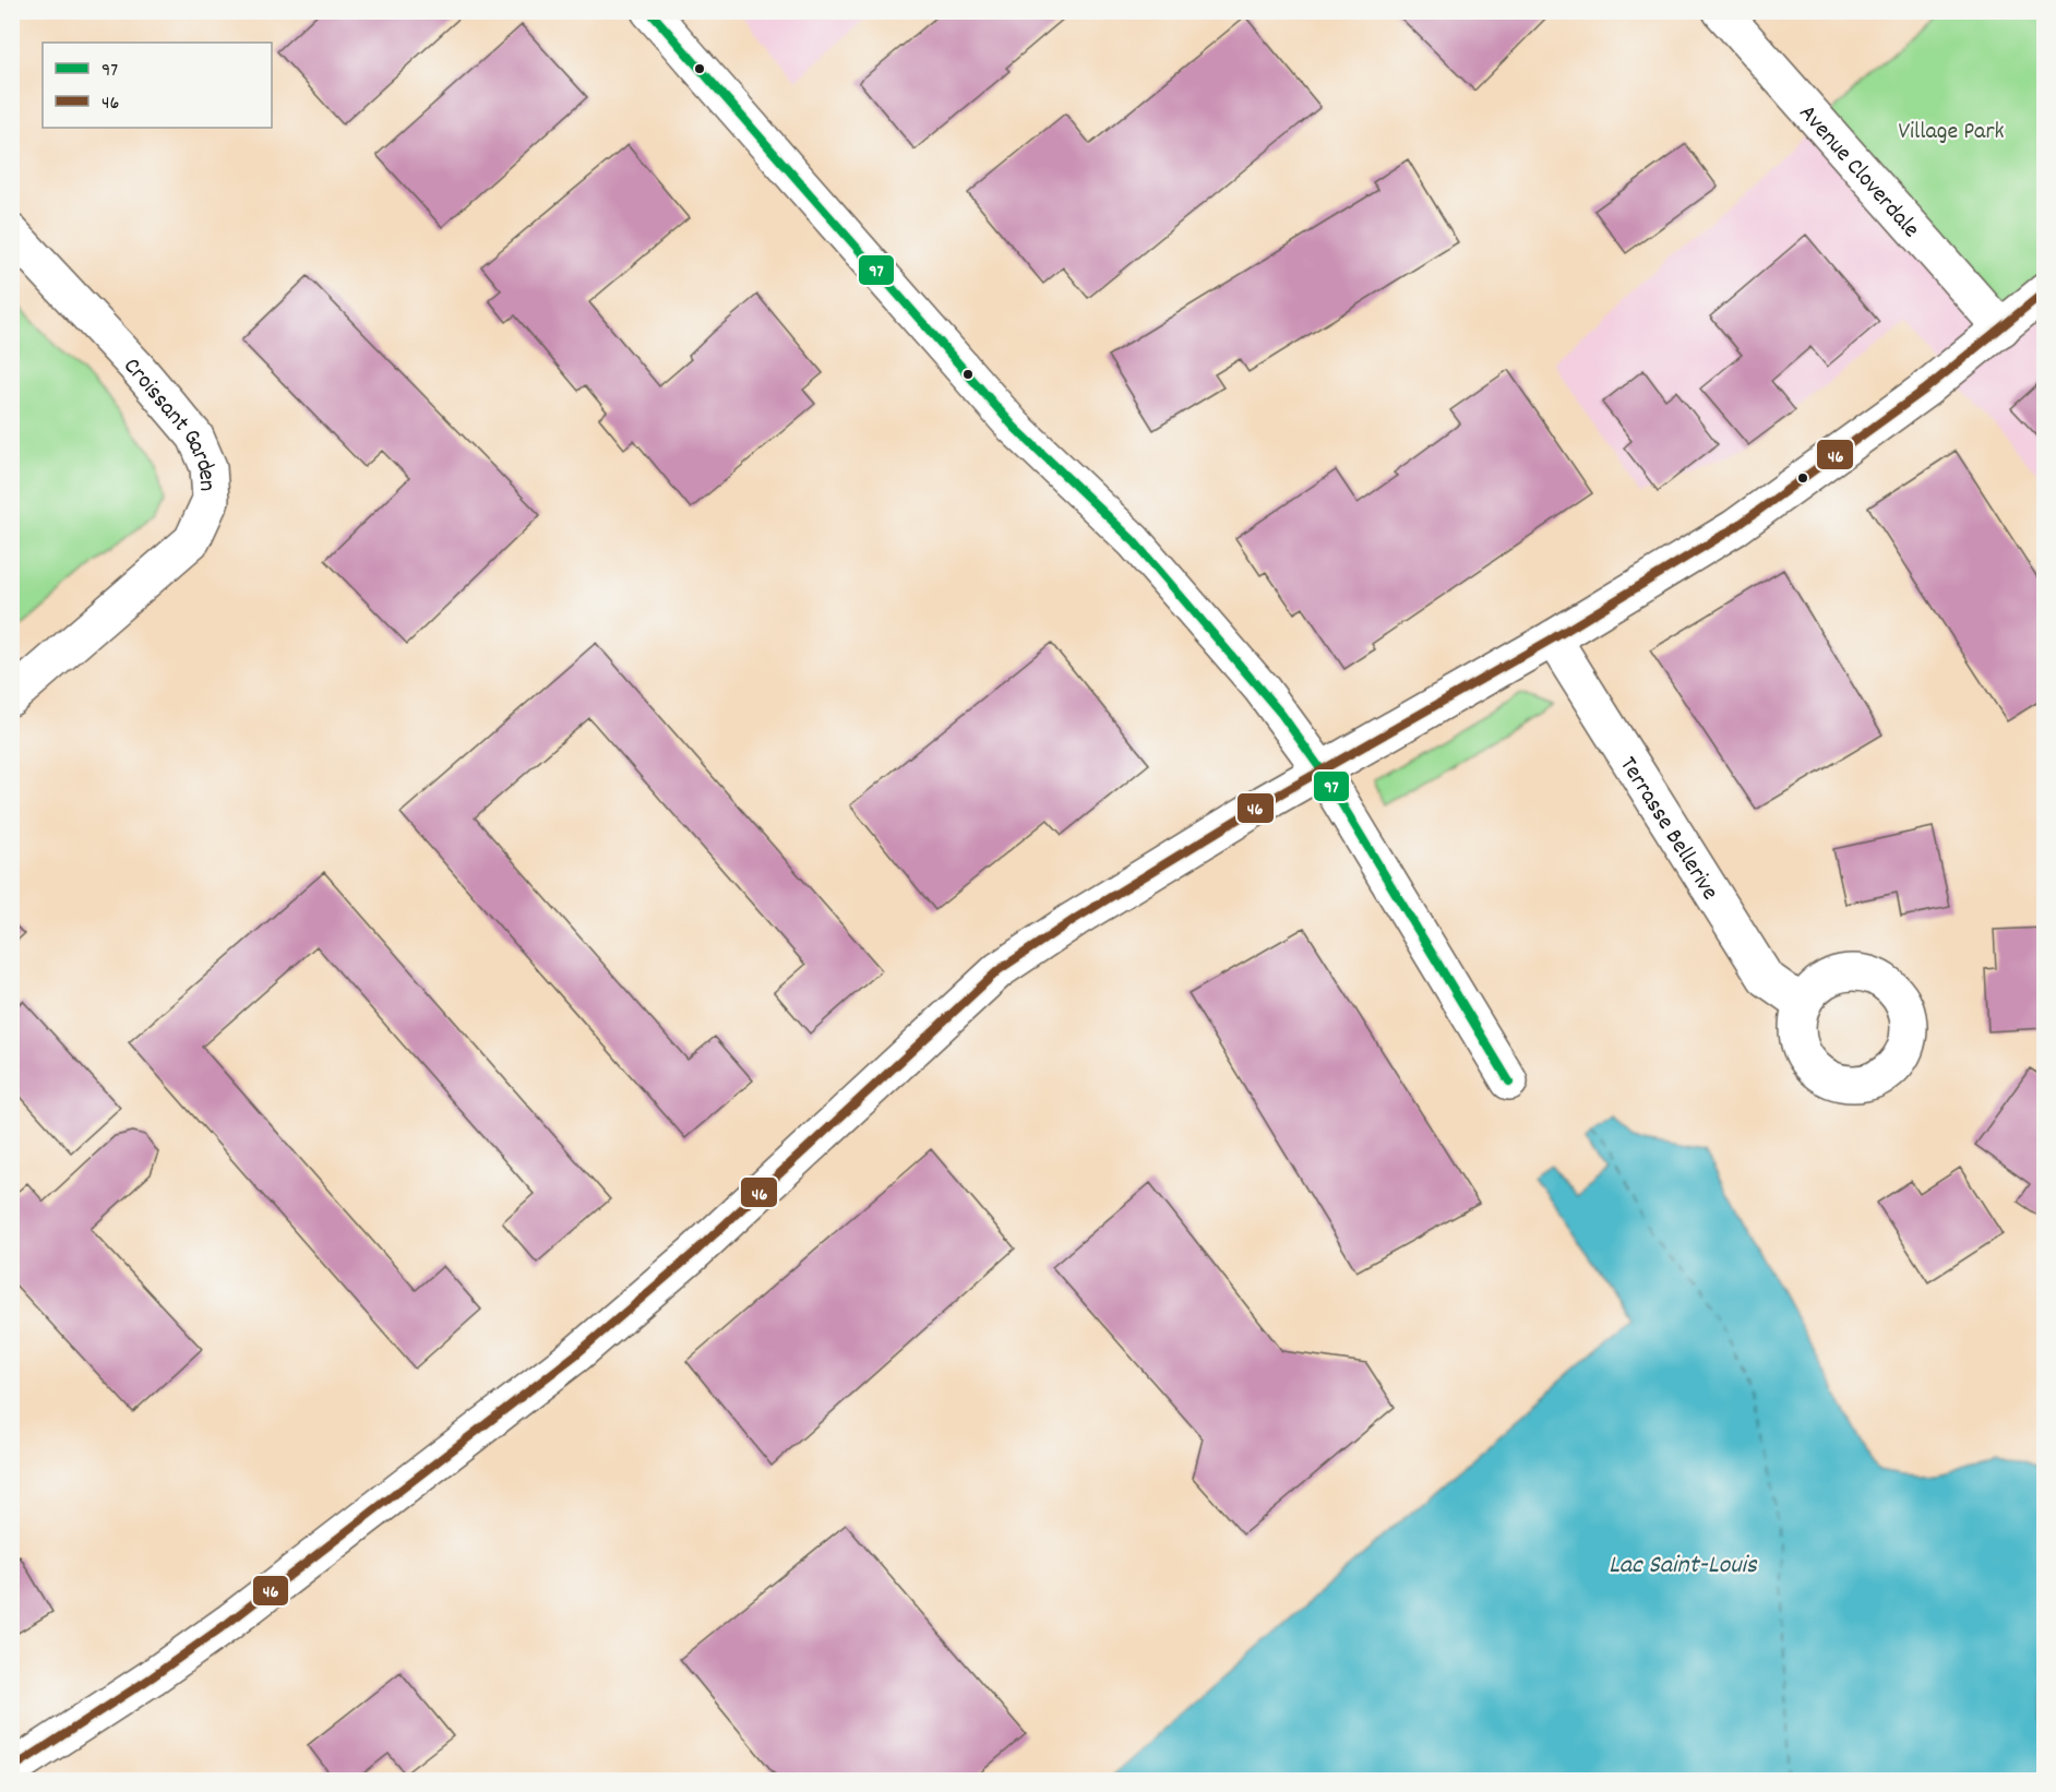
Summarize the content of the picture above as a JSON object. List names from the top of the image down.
{
  "streets": {
    "street": ["Avenue Cloverdale", "Croissant Garden", "Terrasse Bellerive"]
  },
  "water": ["Lac Saint-Louis"],
  "parks": ["Village Park"],
  "lines": ["transit line 97", "transit line 46"],
  "legend": ["97", "46"]
}
